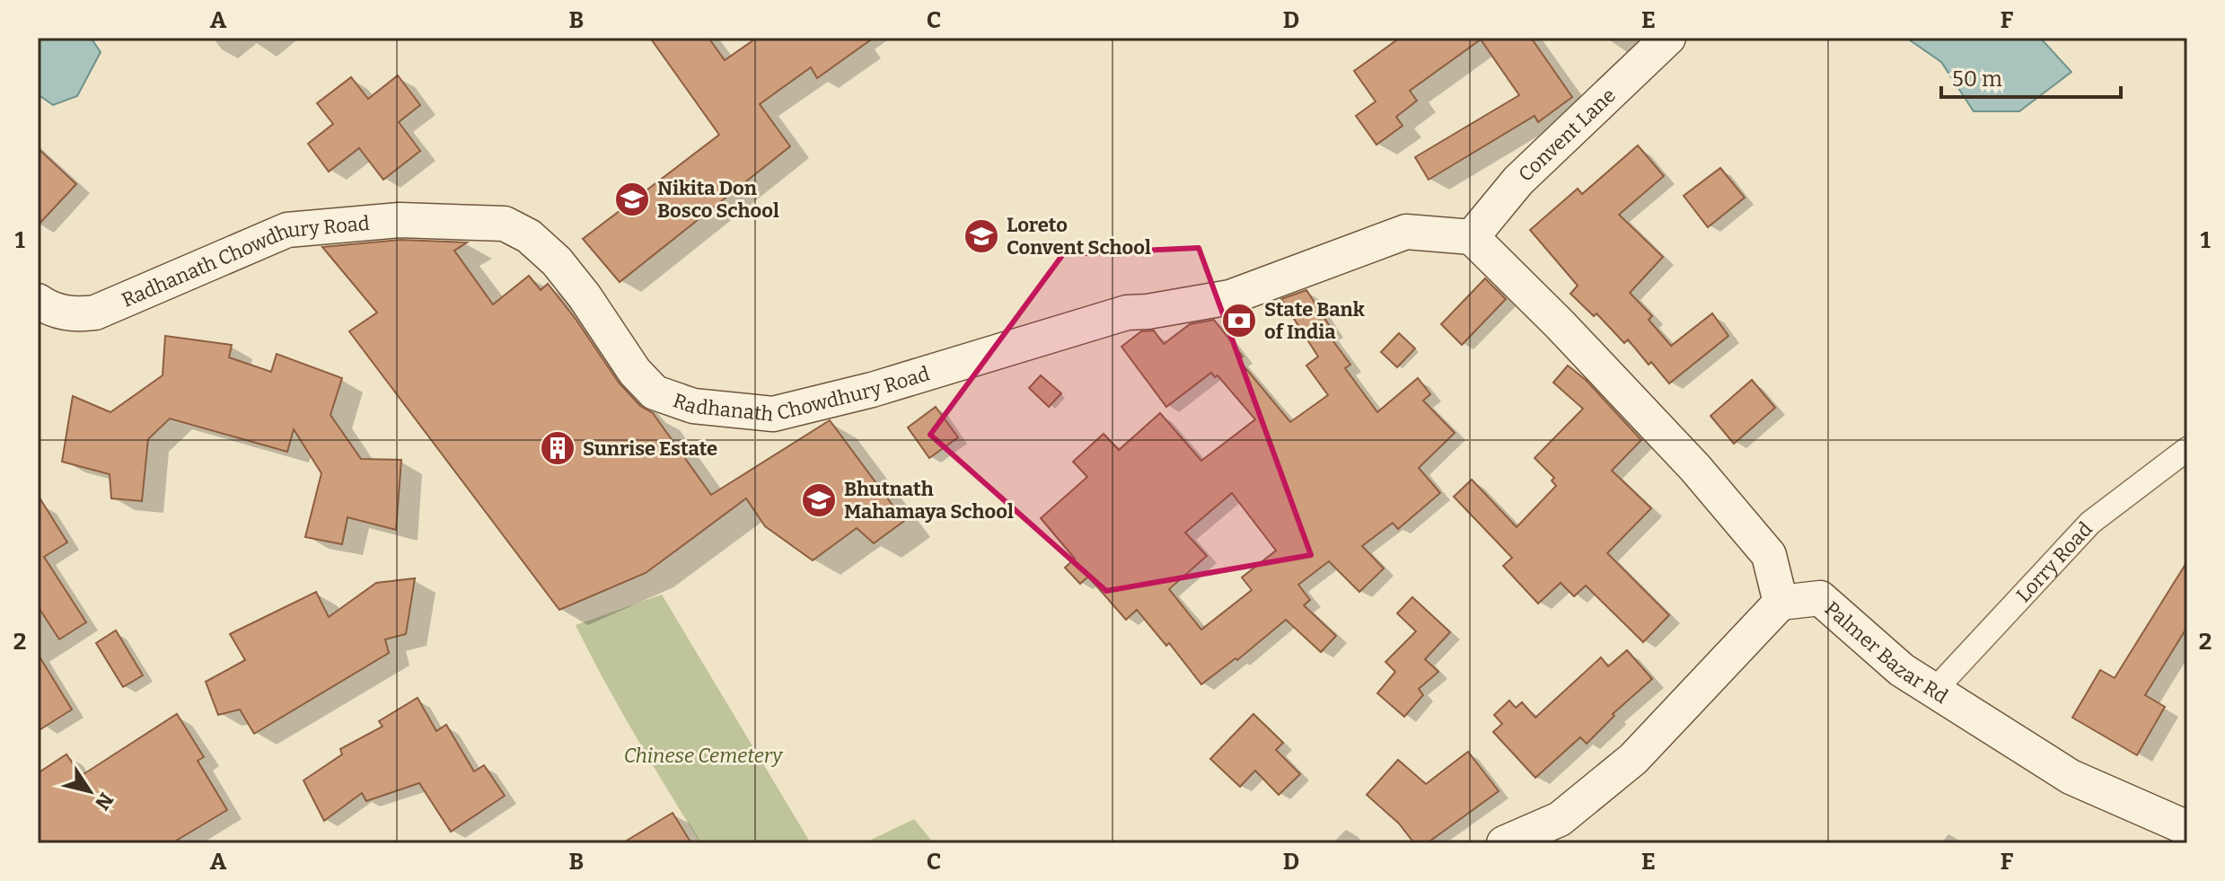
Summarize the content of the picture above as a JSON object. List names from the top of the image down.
{
  "streets": {
    "street": [
      "Convent Lane",
      "Radhanath Chowdhury Road",
      "Lorry Road",
      "Palmer Bazar Rd"
    ]
  },
  "crossings": [
    ["Convent Lane", "Radhanath Chowdhury Road"],
    ["Lorry Road", "Palmer Bazar Rd"]
  ],
  "parks": ["Chinese Cemetery"],
  "places": {
    "school or university": ["Nikita Don Bosco School", "Loreto Convent School", "Bhutnath Mahamaya School"],
    "bank": ["State Bank of India"],
    "building": ["Sunrise Estate"]
  },
  "scale_bar": "50 m",
  "north": "bottom right",
  "grid": {
    "columns": [
      "A",
      "B",
      "C",
      "D",
      "E",
      "F"
    ],
    "rows": ["1", "2"]
  }
}
